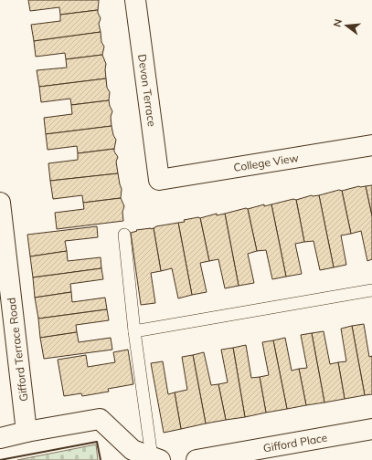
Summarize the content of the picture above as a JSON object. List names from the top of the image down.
{
  "streets": {
    "street": [
      "Devon Terrace",
      "College View",
      "Gifford Terrace Road",
      "Gifford Place"
    ]
  },
  "crossings": [
    ["Devon Terrace", "College View"]
  ],
  "north": "left"
}
